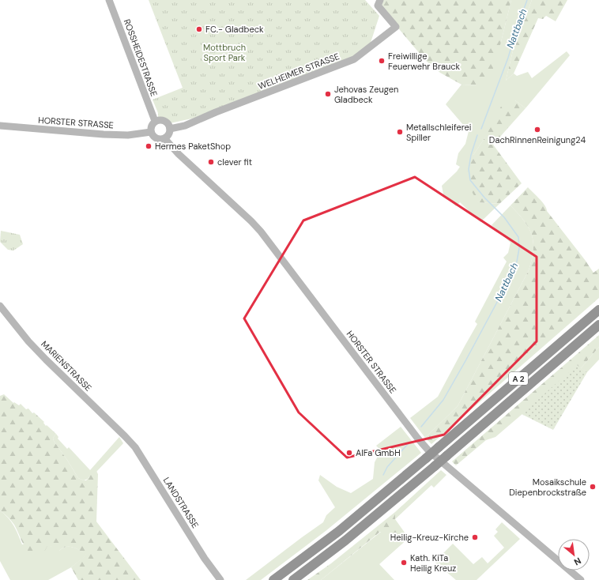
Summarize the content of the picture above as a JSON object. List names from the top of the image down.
{
  "streets": {
    "highway": ["A 2"],
    "main road": [
      "ROSSHEIDESTRASSE",
      "WELHEIMER STRASSE",
      "HORSTER STRASSE",
      "MARIENSTRASSE",
      "LANDSTRASSE"
    ]
  },
  "crossings": [
    ["ROSSHEIDESTRASSE", "WELHEIMER STRASSE"],
    ["ROSSHEIDESTRASSE", "HORSTER STRASSE"],
    ["WELHEIMER STRASSE", "HORSTER STRASSE"],
    ["MARIENSTRASSE", "LANDSTRASSE"]
  ],
  "water": ["Nattbach"],
  "parks": ["Mottbruch Sport Park"],
  "places": [
    "FC.- Gladbeck",
    "Freiwillige Feuerwehr Brauck",
    "Jehovas Zeugen Gladbeck",
    "DachRinnenReinigung24",
    "Metallschleiferei Spiller",
    "Hermes PaketShop",
    "clever fit",
    "AlFa GmbH",
    "Mosaikschule Diepenbrockstraße",
    "Heilig-Kreuz-Kirche",
    "Kath. KiTa Heilig Kreuz"
  ],
  "north": "bottom right"
}
